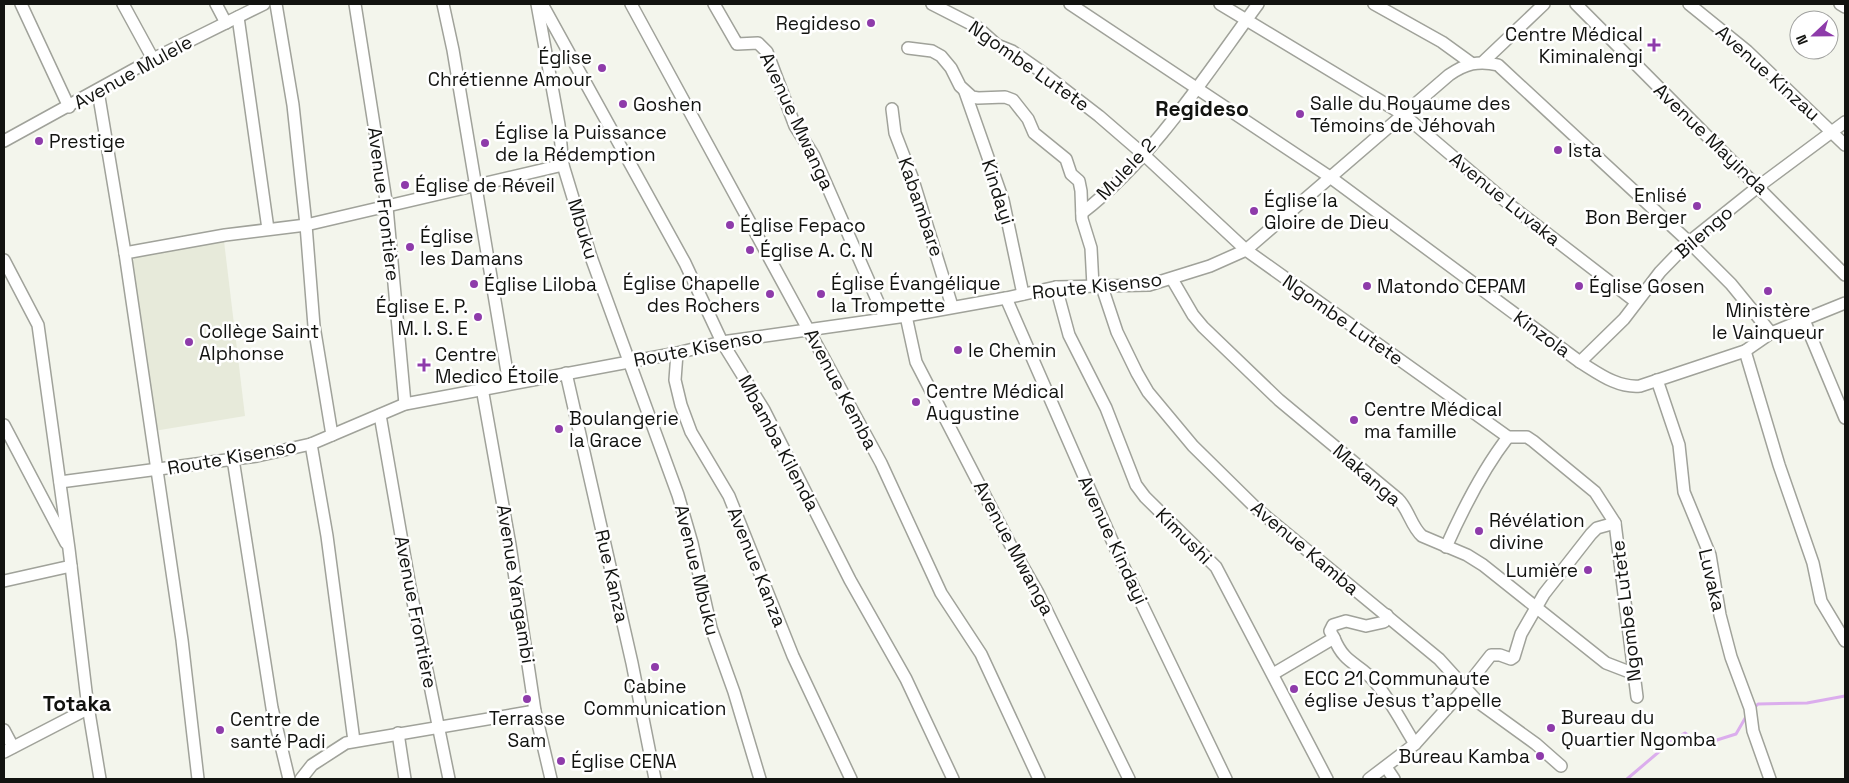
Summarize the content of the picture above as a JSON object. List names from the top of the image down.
{
  "streets": {
    "street": [
      "Ngombe Lutete",
      "Avenue Mulele",
      "Avenue Kinzau",
      "Avenue Mwanga",
      "Avenue Mayinda",
      "Mulele 2",
      "Kindayi",
      "Avenue Luvaka",
      "Avenue Frontière",
      "Kabambare",
      "Mbuku",
      "Bilengo",
      "Route Kisenso",
      "Kinzola",
      "Avenue Kemba",
      "Mbamba Kilenda",
      "Makanga",
      "Kimushi",
      "Avenue Kindayi",
      "Avenue Kamba",
      "Avenue Kanza",
      "Avenue Mbuku",
      "Rue Kanza",
      "Luvaka",
      "Avenue Yangambi"
    ]
  },
  "crossings": [
    ["Ngombe Lutete", "Mulele 2"],
    ["Ngombe Lutete", "Route Kisenso"],
    ["Ngombe Lutete", "Makanga"],
    ["Avenue Kinzau", "Bilengo"],
    ["Avenue Mwanga", "Route Kisenso"],
    ["Avenue Mayinda", "Bilengo"],
    ["Mulele 2", "Avenue Luvaka"],
    ["Mulele 2", "Kinzola"],
    ["Mulele 2", "Avenue Kamba"],
    ["Kindayi", "Route Kisenso"],
    ["Kindayi", "Avenue Kamba"],
    ["Avenue Luvaka", "Bilengo"],
    ["Avenue Luvaka", "Route Kisenso"],
    ["Avenue Frontière", "Route Kisenso"],
    ["Kabambare", "Route Kisenso"],
    ["Mbuku", "Route Kisenso"],
    ["Mbuku", "Avenue Mbuku"],
    ["Bilengo", "Kinzola"],
    ["Route Kisenso", "Kinzola"],
    ["Route Kisenso", "Avenue Kemba"],
    ["Route Kisenso", "Mbamba Kilenda"],
    ["Route Kisenso", "Makanga"],
    ["Route Kisenso", "Kimushi"],
    ["Route Kisenso", "Avenue Kindayi"],
    ["Route Kisenso", "Avenue Kamba"],
    ["Route Kisenso", "Avenue Kanza"],
    ["Route Kisenso", "Avenue Mbuku"],
    ["Route Kisenso", "Rue Kanza"],
    ["Route Kisenso", "Avenue Yangambi"],
    ["Kinzola", "Luvaka"]
  ],
  "districts": ["Regideso", "Totaka"],
  "places": {
    "other": [
      "Regideso",
      "Église Chrétienne Amour",
      "Goshen",
      "Salle du Royaume des Témoins de Jéhovah",
      "Prestige",
      "Église la Puissance de la Rédemption",
      "Ista",
      "Église de Réveil",
      "Enlisé Bon Berger",
      "Église la Gloire de Dieu",
      "Église Fepaco",
      "Église les Damans",
      "Église A. C. N",
      "Église Liloba",
      "Matondo CEPAM",
      "Église Gosen",
      "Ministère le Vainqueur",
      "Église Chapelle des Rochers",
      "Église Évangélique la Trompette",
      "Église E. P. M. I. S. E",
      "Collège Saint Alphonse",
      "le Chemin",
      "Centre Médical Augustine",
      "Centre Médical ma famille",
      "Boulangerie la Grace",
      "Révélation divine",
      "Lumière",
      "Cabine Communication",
      "ECC 21 Communaute église Jesus t'appelle",
      "Terrasse Sam",
      "Bureau du Quartier Ngomba",
      "Centre de santé Padi",
      "Bureau Kamba",
      "Église CENA"
    ],
    "health": ["Centre Médical Kiminalengi", "Centre Medico Étoile"]
  },
  "north": "left"
}
